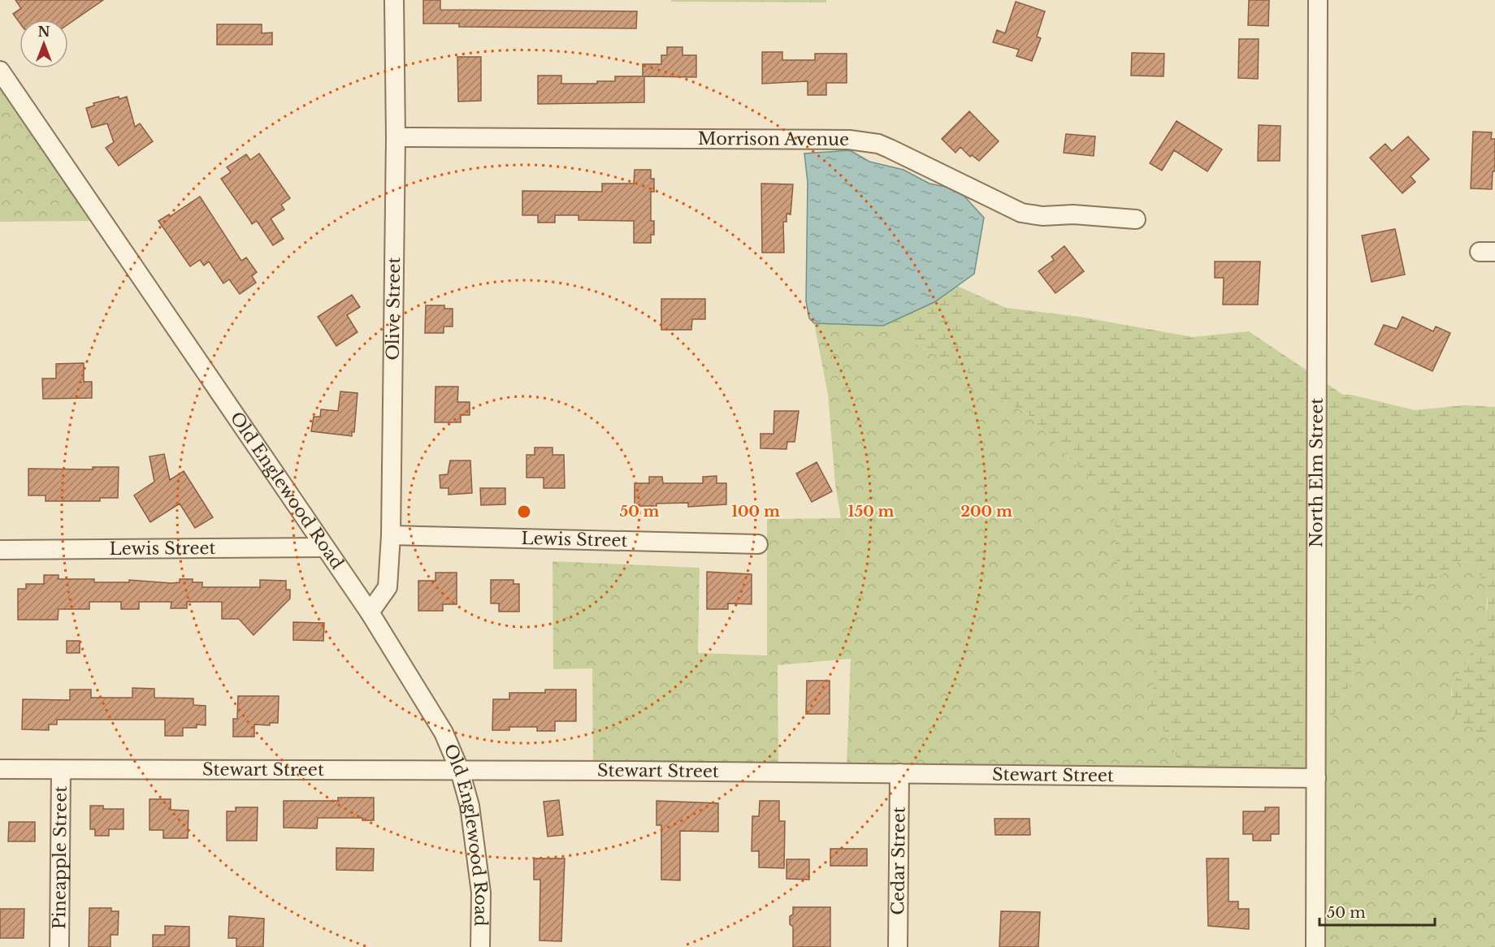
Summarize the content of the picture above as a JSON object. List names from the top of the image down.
{
  "streets": {
    "street": [
      "Morrison Avenue",
      "Olive Street",
      "North Elm Street",
      "Old Englewood Road",
      "Lewis Street",
      "Stewart Street",
      "Pineapple Street",
      "Cedar Street"
    ]
  },
  "crossings": [
    ["Morrison Avenue", "Olive Street"],
    ["Olive Street", "Old Englewood Road"],
    ["Olive Street", "Lewis Street"],
    ["North Elm Street", "Stewart Street"],
    ["Old Englewood Road", "Lewis Street"],
    ["Old Englewood Road", "Stewart Street"],
    ["Stewart Street", "Pineapple Street"],
    ["Stewart Street", "Cedar Street"]
  ],
  "scale_bar": "50 m",
  "north": "top",
  "rings": [
    "50 m",
    "100 m",
    "150 m",
    "200 m"
  ]
}
